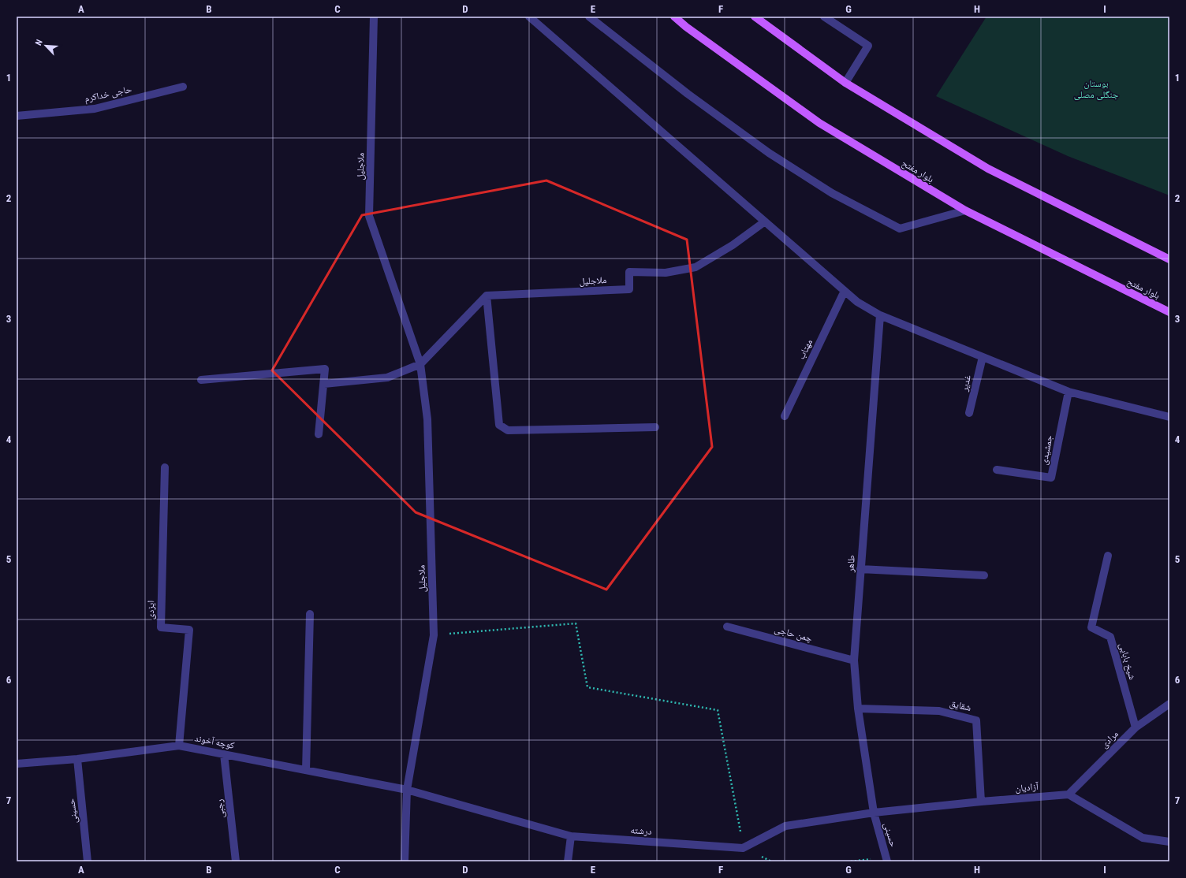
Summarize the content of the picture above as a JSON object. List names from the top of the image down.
{
  "streets": {
    "main road": ["بلوار مفتح"],
    "street": [
      "حاجی خداکرم",
      "ملاجلیل",
      "مهتاب",
      "غدیر",
      "جمشیدی",
      "طاهر",
      "ایزدی",
      "چمن حاجی",
      "شیخ بابایی",
      "شقایق",
      "مرادی",
      "کوچه آخوند",
      "آزادیان",
      "رجبی",
      "حسینی",
      "درشته"
    ]
  },
  "crossings": [
    ["ملاجلیل", "کوچه آخوند"],
    ["ملاجلیل", "درشته"],
    ["طاهر", "چمن حاجی"],
    ["طاهر", "شقایق"],
    ["طاهر", "آزادیان"],
    ["طاهر", "حسینی"],
    ["ایزدی", "کوچه آخوند"],
    ["شیخ بابایی", "مرادی"],
    ["شقایق", "آزادیان"],
    ["مرادی", "آزادیان"],
    ["کوچه آخوند", "رجبی"],
    ["کوچه آخوند", "حسینی"],
    ["کوچه آخوند", "درشته"],
    ["آزادیان", "حسینی"]
  ],
  "parks": ["بوستان جنگلی مصلی"],
  "north": "top left",
  "grid": {
    "columns": [
      "A",
      "B",
      "C",
      "D",
      "E",
      "F",
      "G",
      "H",
      "I"
    ],
    "rows": [
      "1",
      "2",
      "3",
      "4",
      "5",
      "6",
      "7"
    ]
  }
}
